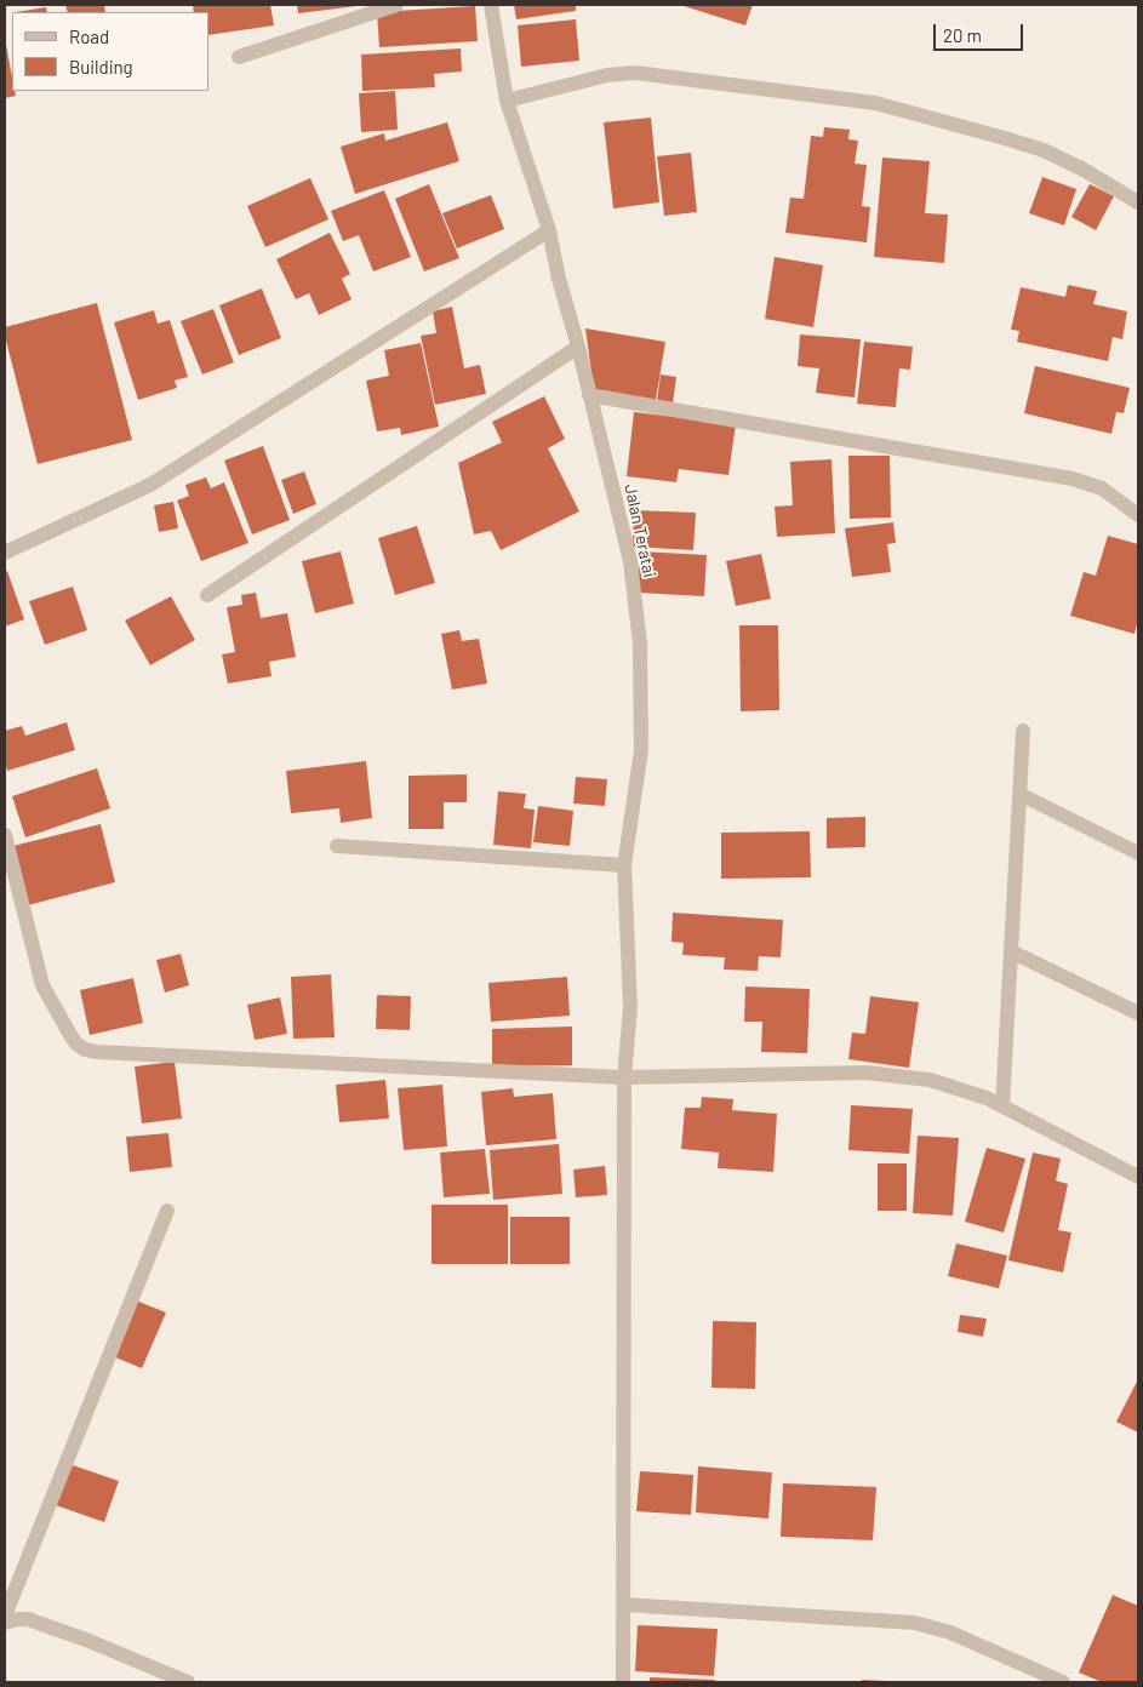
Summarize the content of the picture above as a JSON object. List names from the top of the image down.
{
  "streets": {
    "street": ["Jalan Teratai"]
  },
  "legend": ["Road", "Building"],
  "scale_bar": "20 m"
}
